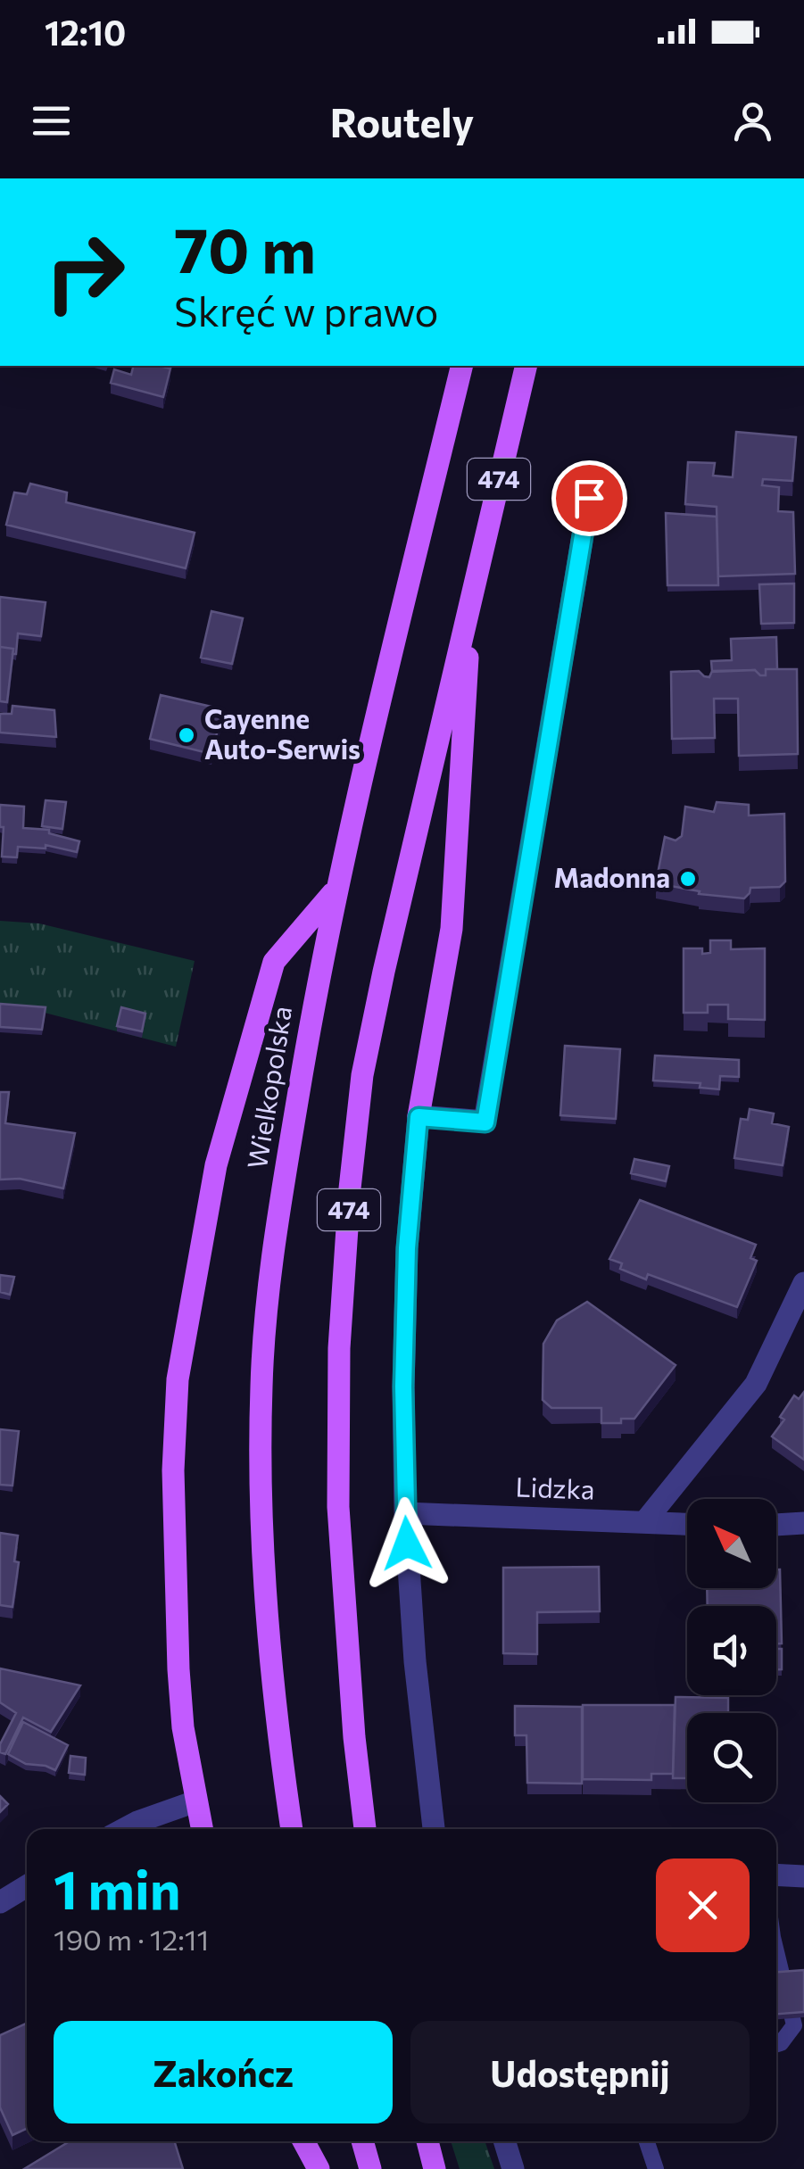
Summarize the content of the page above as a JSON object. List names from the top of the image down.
{
  "streets": {
    "main road": ["474", "Wielkopolska"],
    "street": ["Lidzka"]
  },
  "places": ["Cayenne Auto-Serwis", "Madonna"],
  "north": "top left",
  "page": {
    "status": "12:10",
    "header": "Routely",
    "turn": ["70 m", "Skręć w prawo"],
    "heading": ["1 min", "190 m · 12:11"],
    "buttons": ["Zakończ", "Udostępnij"]
  }
}
